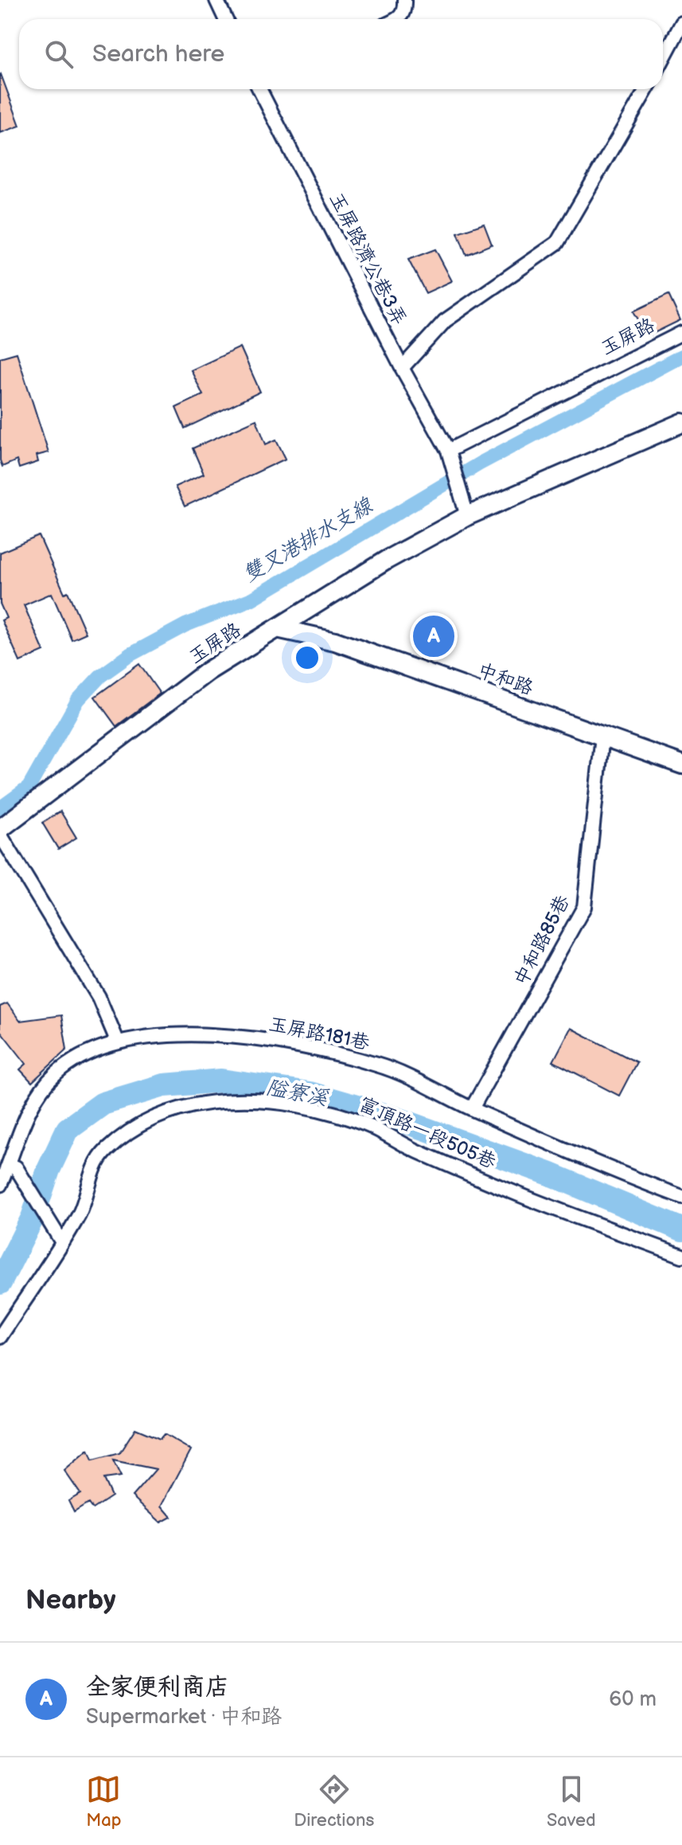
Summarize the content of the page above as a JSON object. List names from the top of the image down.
{
  "streets": {
    "street": [
      "玉屏路濟公巷3弄",
      "玉屏路",
      "中和路",
      "中和路85巷",
      "玉屏路181巷",
      "富頂路一段505巷"
    ]
  },
  "crossings": [
    ["玉屏路濟公巷3弄", "玉屏路"],
    ["玉屏路", "中和路"],
    ["中和路", "中和路85巷"],
    ["中和路85巷", "玉屏路181巷"]
  ],
  "water": ["雙叉港排水支線", "隘寮溪"],
  "page": {
    "search": "Search here",
    "pins": "A",
    "heading": "Nearby",
    "list": [
      {
        "mark": "A",
        "name": "全家便利商店",
        "note": "Supermarket · 中和路",
        "value": "60 m"
      }
    ],
    "nav": ["Map", "Directions", "Saved"]
  }
}
